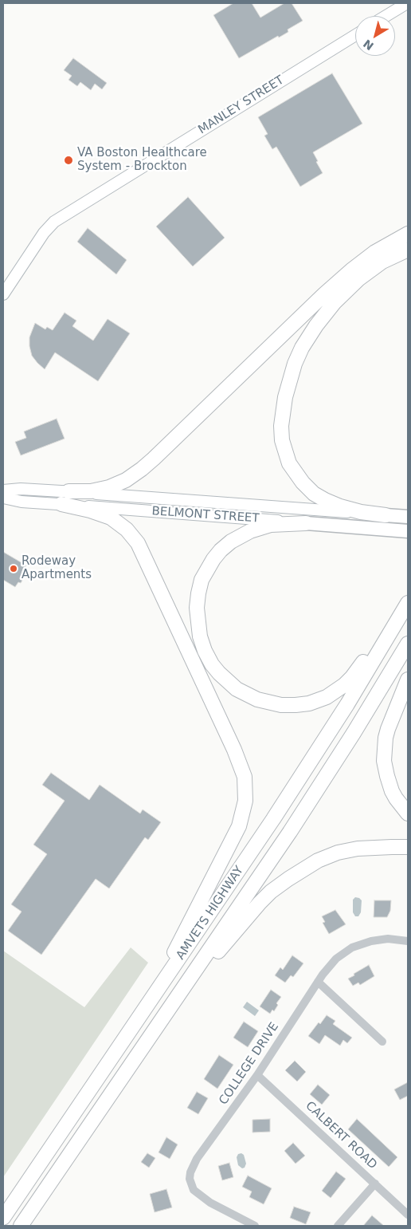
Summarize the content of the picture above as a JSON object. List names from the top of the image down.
{
  "streets": {
    "highway": ["BELMONT STREET", "AMVETS HIGHWAY"],
    "main road": ["MANLEY STREET"],
    "street": ["COLLEGE DRIVE", "CALBERT ROAD"]
  },
  "crossings": [
    ["COLLEGE DRIVE", "CALBERT ROAD"]
  ],
  "places": ["VA Boston Healthcare System - Brockton", "Rodeway Apartments"],
  "north": "bottom left"
}
